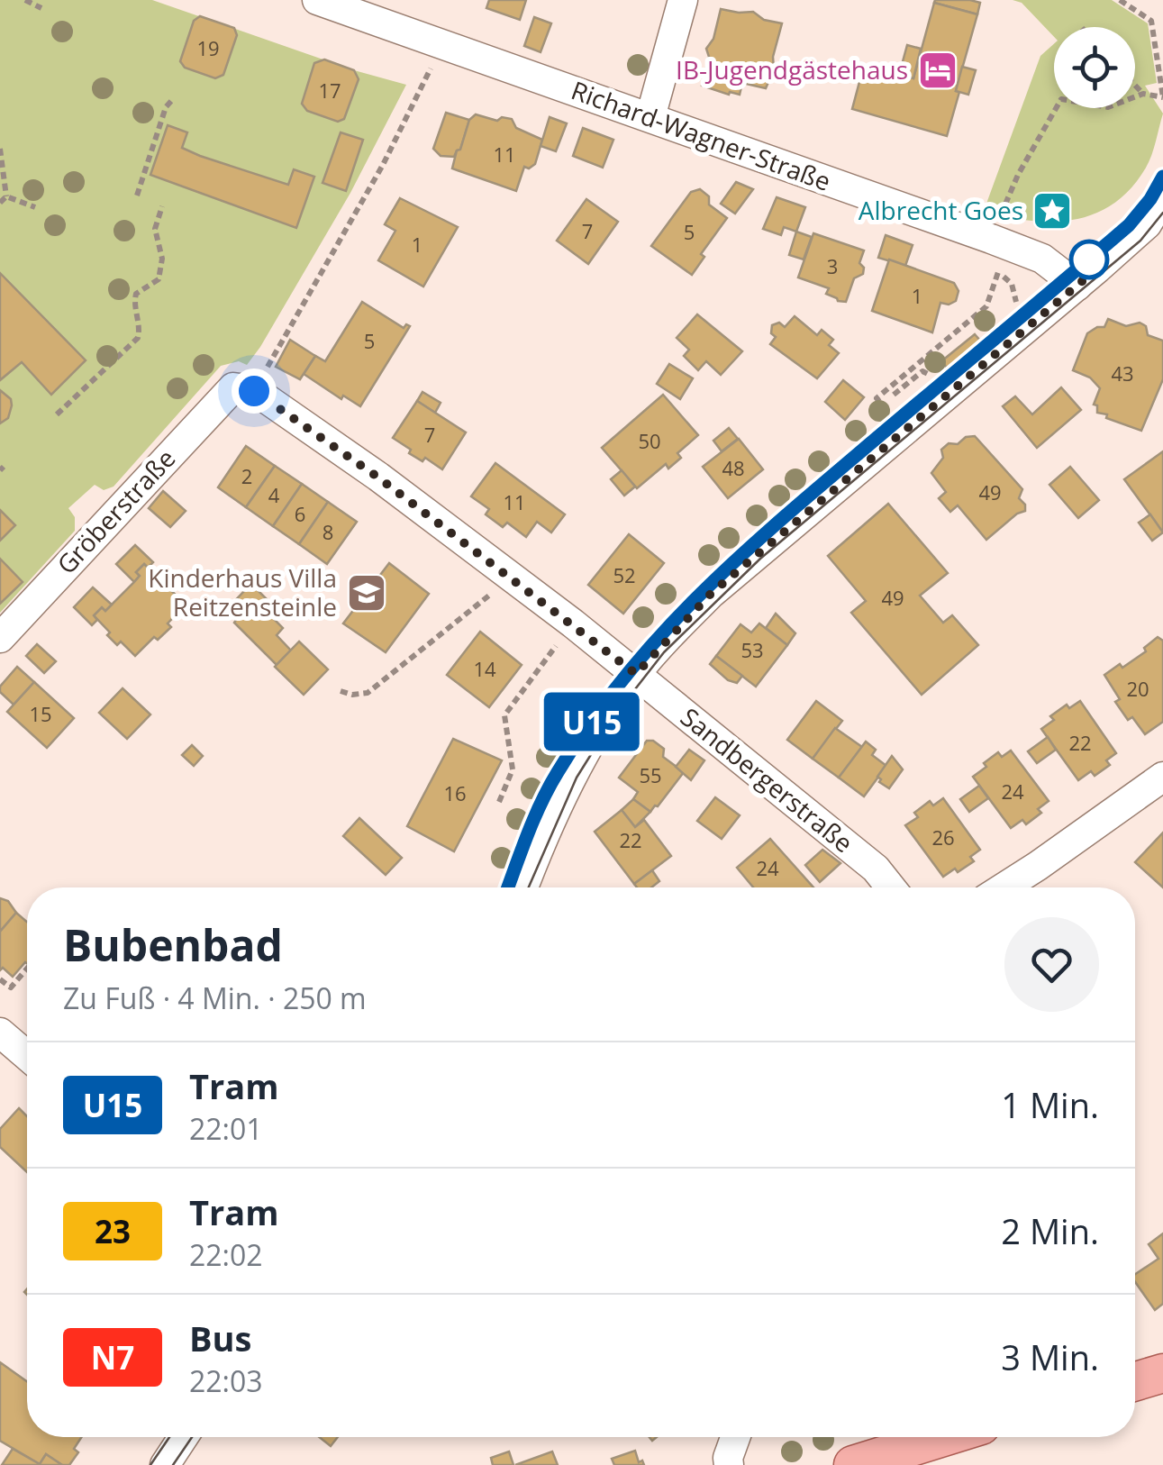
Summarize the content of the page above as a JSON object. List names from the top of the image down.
{
  "streets": {
    "street": ["Richard-Wagner-Straße", "Gröberstraße", "Sandbergerstraße"]
  },
  "crossings": [
    ["Gröberstraße", "Sandbergerstraße"]
  ],
  "places": {
    "hotel": ["IB-Jugendgästehaus"],
    "place": ["Albrecht Goes"],
    "school or university": ["Kinderhaus Villa Reitzensteinle"]
  },
  "lines": ["tram line U15"],
  "house_numbers": [
    "19",
    "17",
    "11",
    "7",
    "5",
    "1",
    "3",
    "1",
    "5",
    "43",
    "7",
    "50",
    "48",
    "2",
    "49",
    "4",
    "11",
    "6",
    "8",
    "52",
    "49",
    "53",
    "14",
    "20",
    "15",
    "22",
    "55",
    "24",
    "16",
    "26",
    "22",
    "24"
  ],
  "page": {
    "on_map": "U15",
    "heading": ["Bubenbad", "Zu Fuß · 4 Min. · 250 m"],
    "list": [
      {
        "mark": "U15",
        "name": "Tram",
        "note": "22:01",
        "value": "1 Min."
      },
      {
        "mark": "23",
        "name": "Tram",
        "note": "22:02",
        "value": "2 Min."
      },
      {
        "mark": "N7",
        "name": "Bus",
        "note": "22:03",
        "value": "3 Min."
      }
    ]
  }
}
